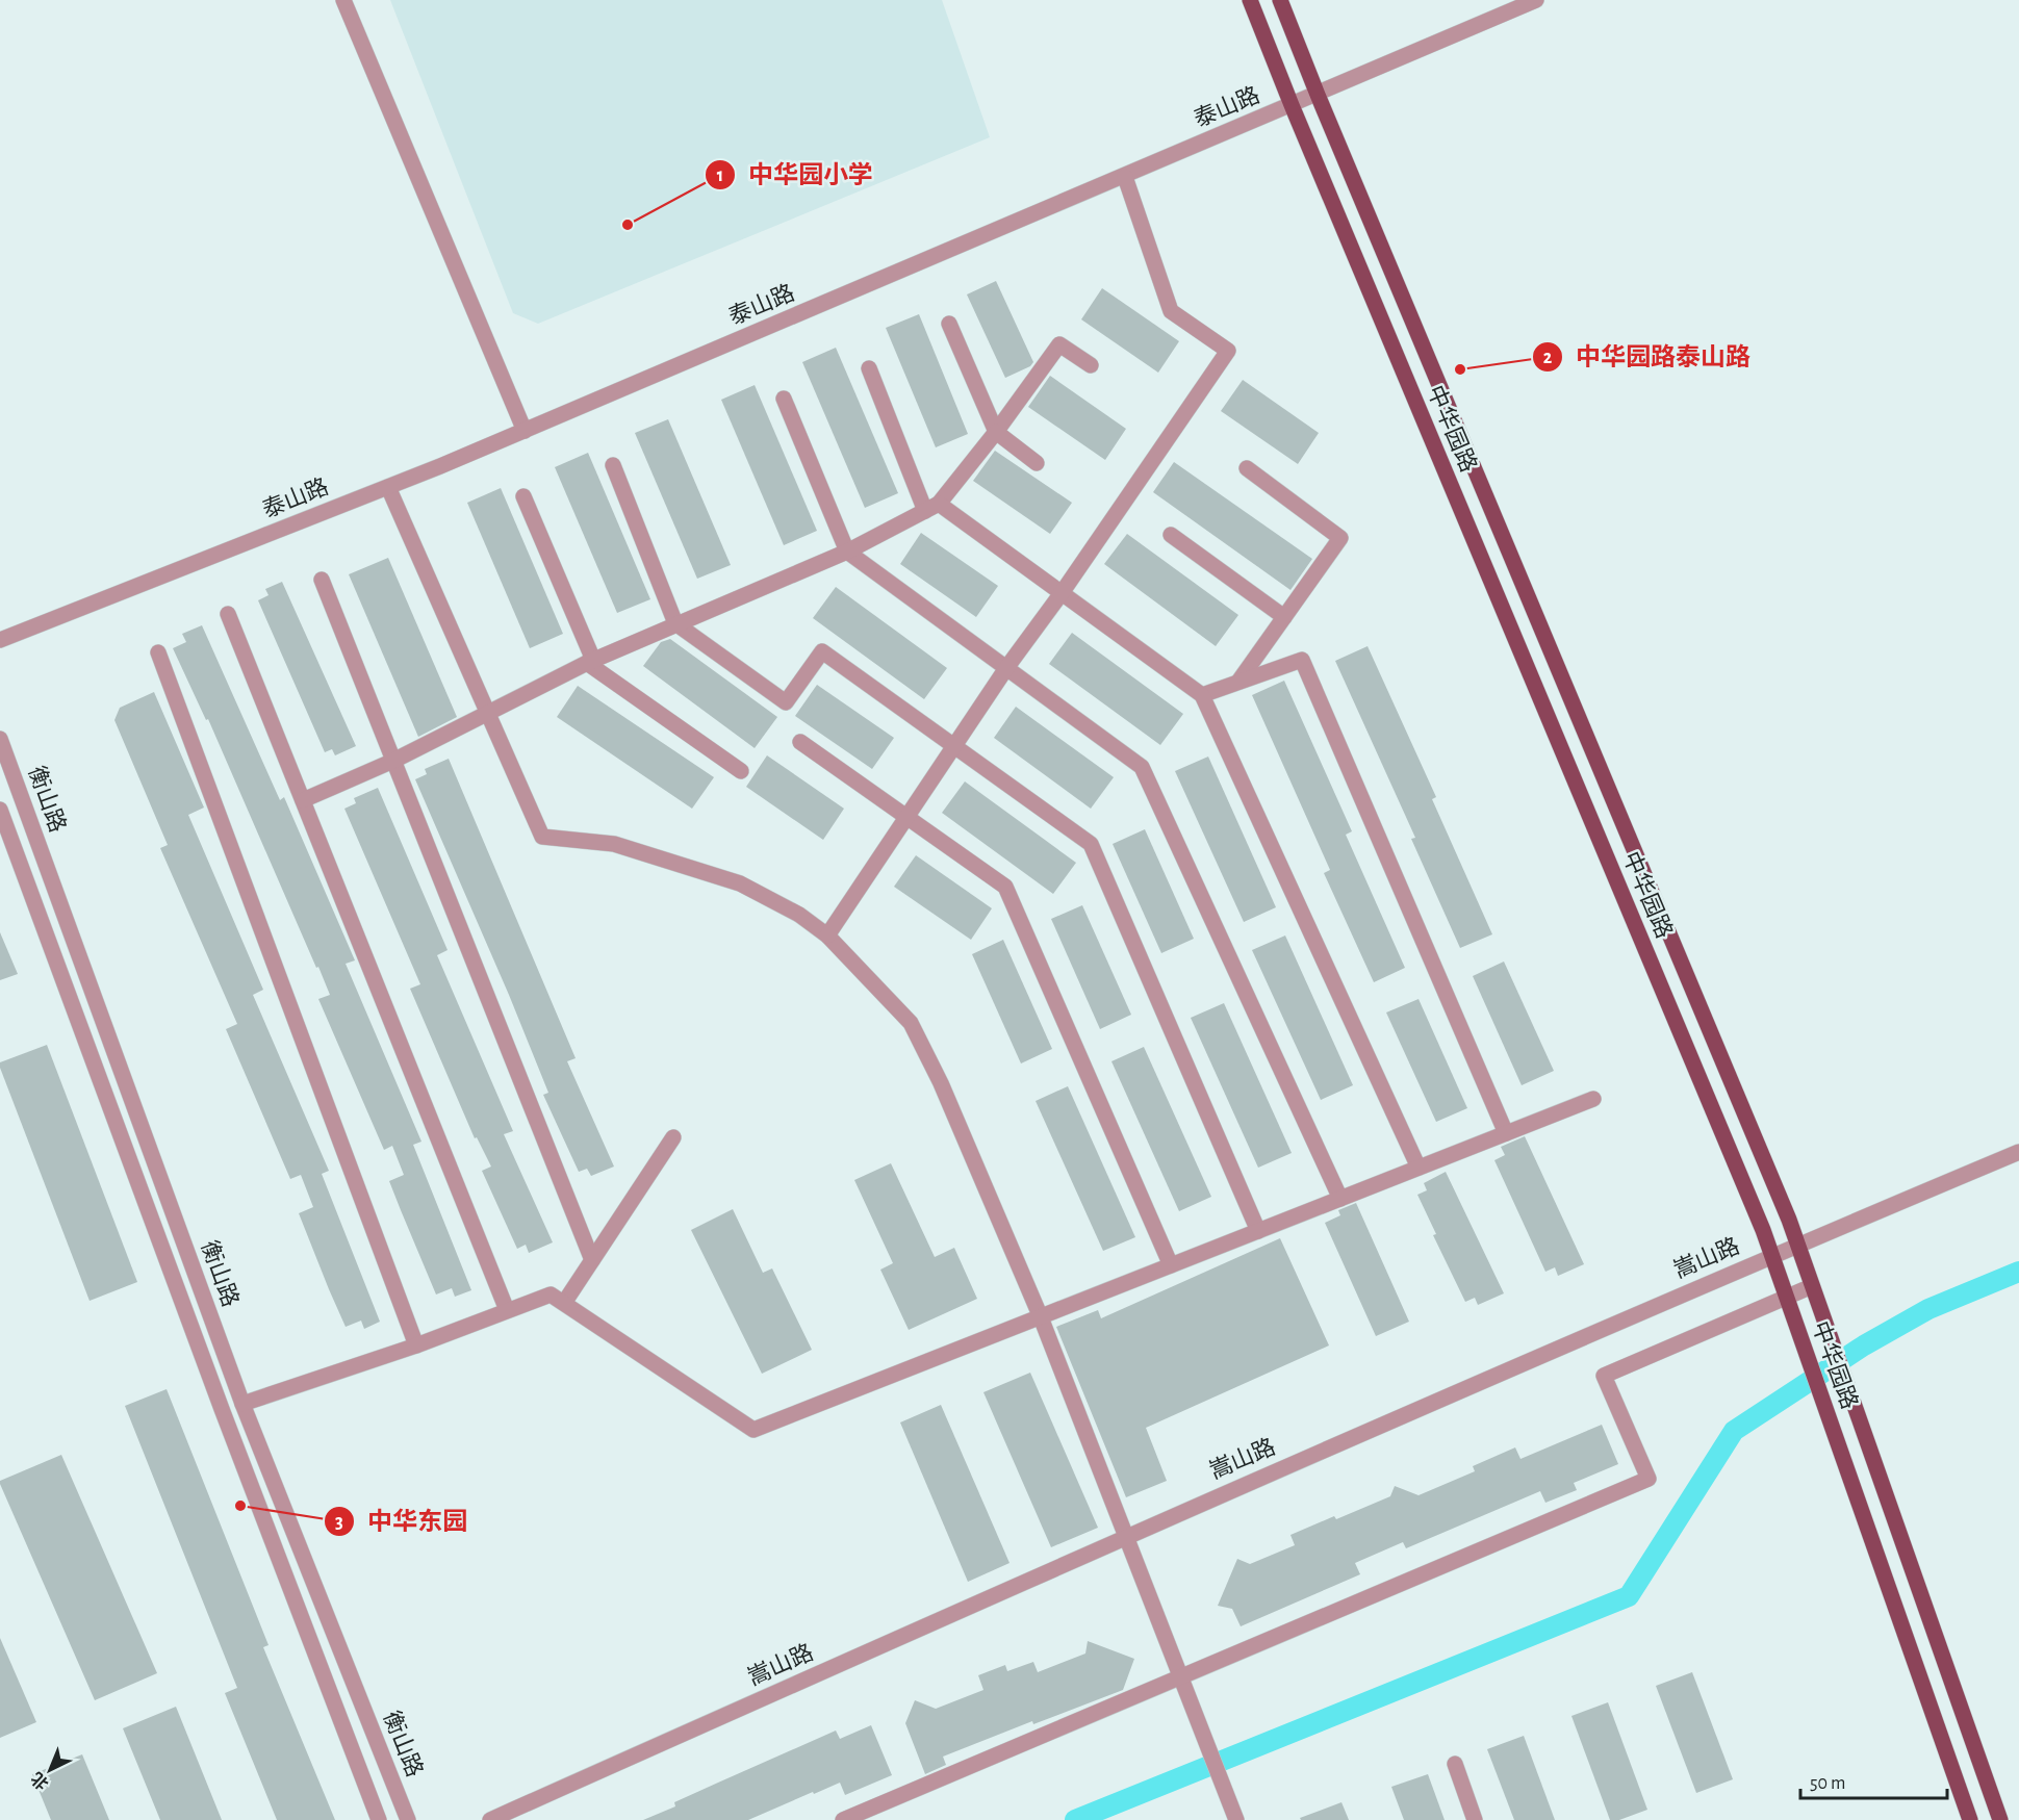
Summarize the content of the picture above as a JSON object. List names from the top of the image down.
{
  "streets": {
    "main road": ["中华园路"],
    "street": ["泰山路", "衡山路", "嵩山路"]
  },
  "crossings": [
    ["泰山路", "中华园路"],
    ["中华园路", "嵩山路"]
  ],
  "places": ["中华园小学", "中华园路泰山路", "中华东园"],
  "scale_bar": "50 m",
  "north": "bottom left"
}
